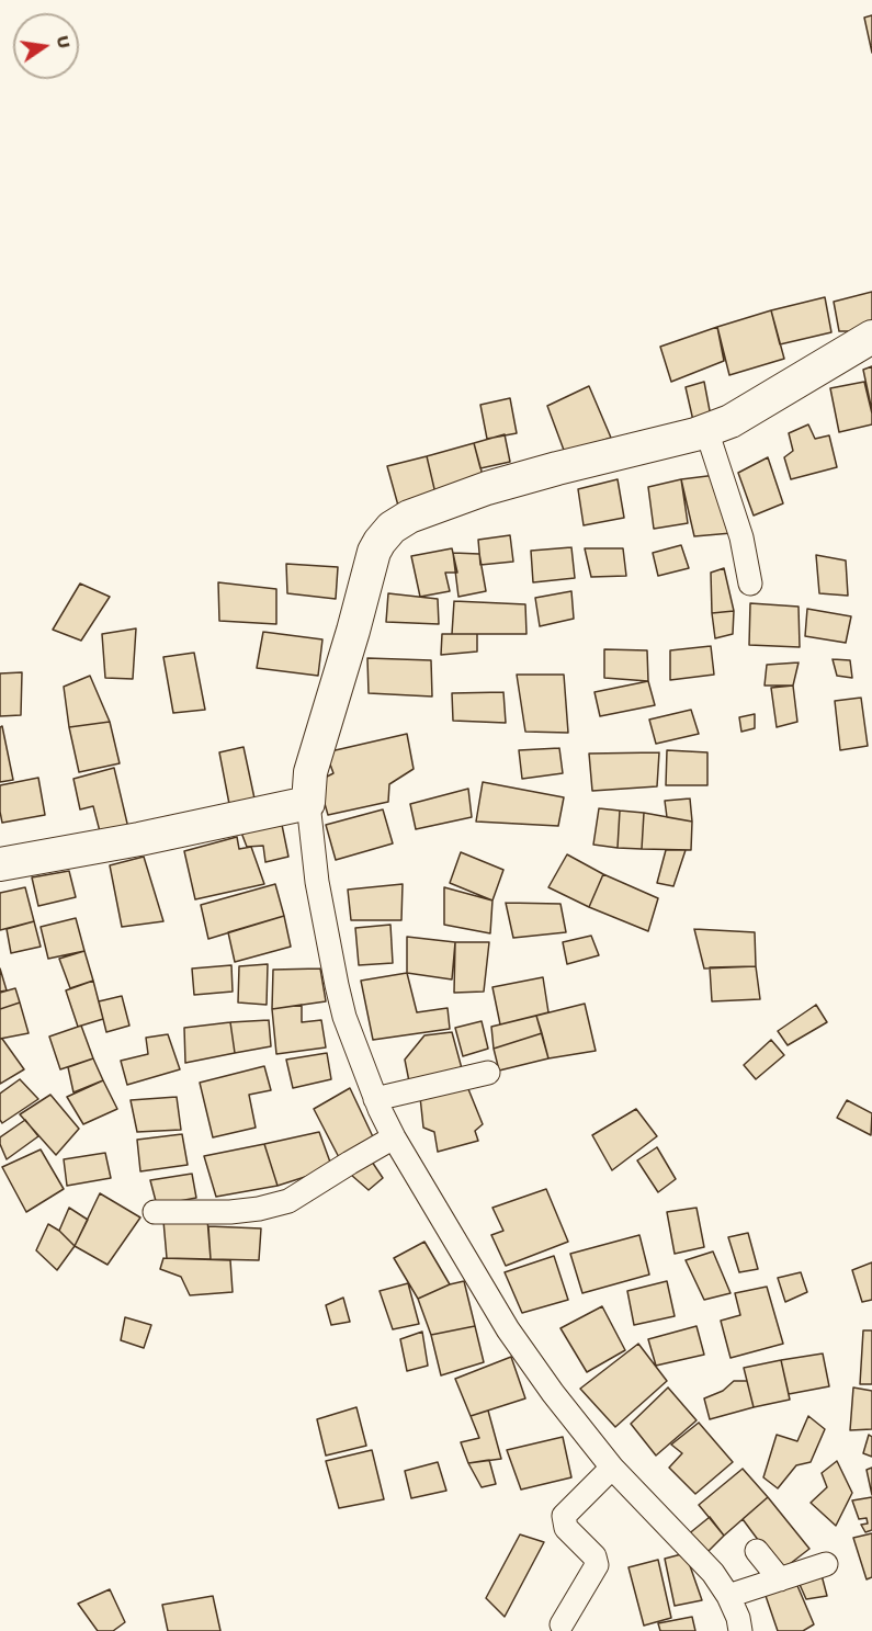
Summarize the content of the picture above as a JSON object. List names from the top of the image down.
{
  "north": "right"
}
